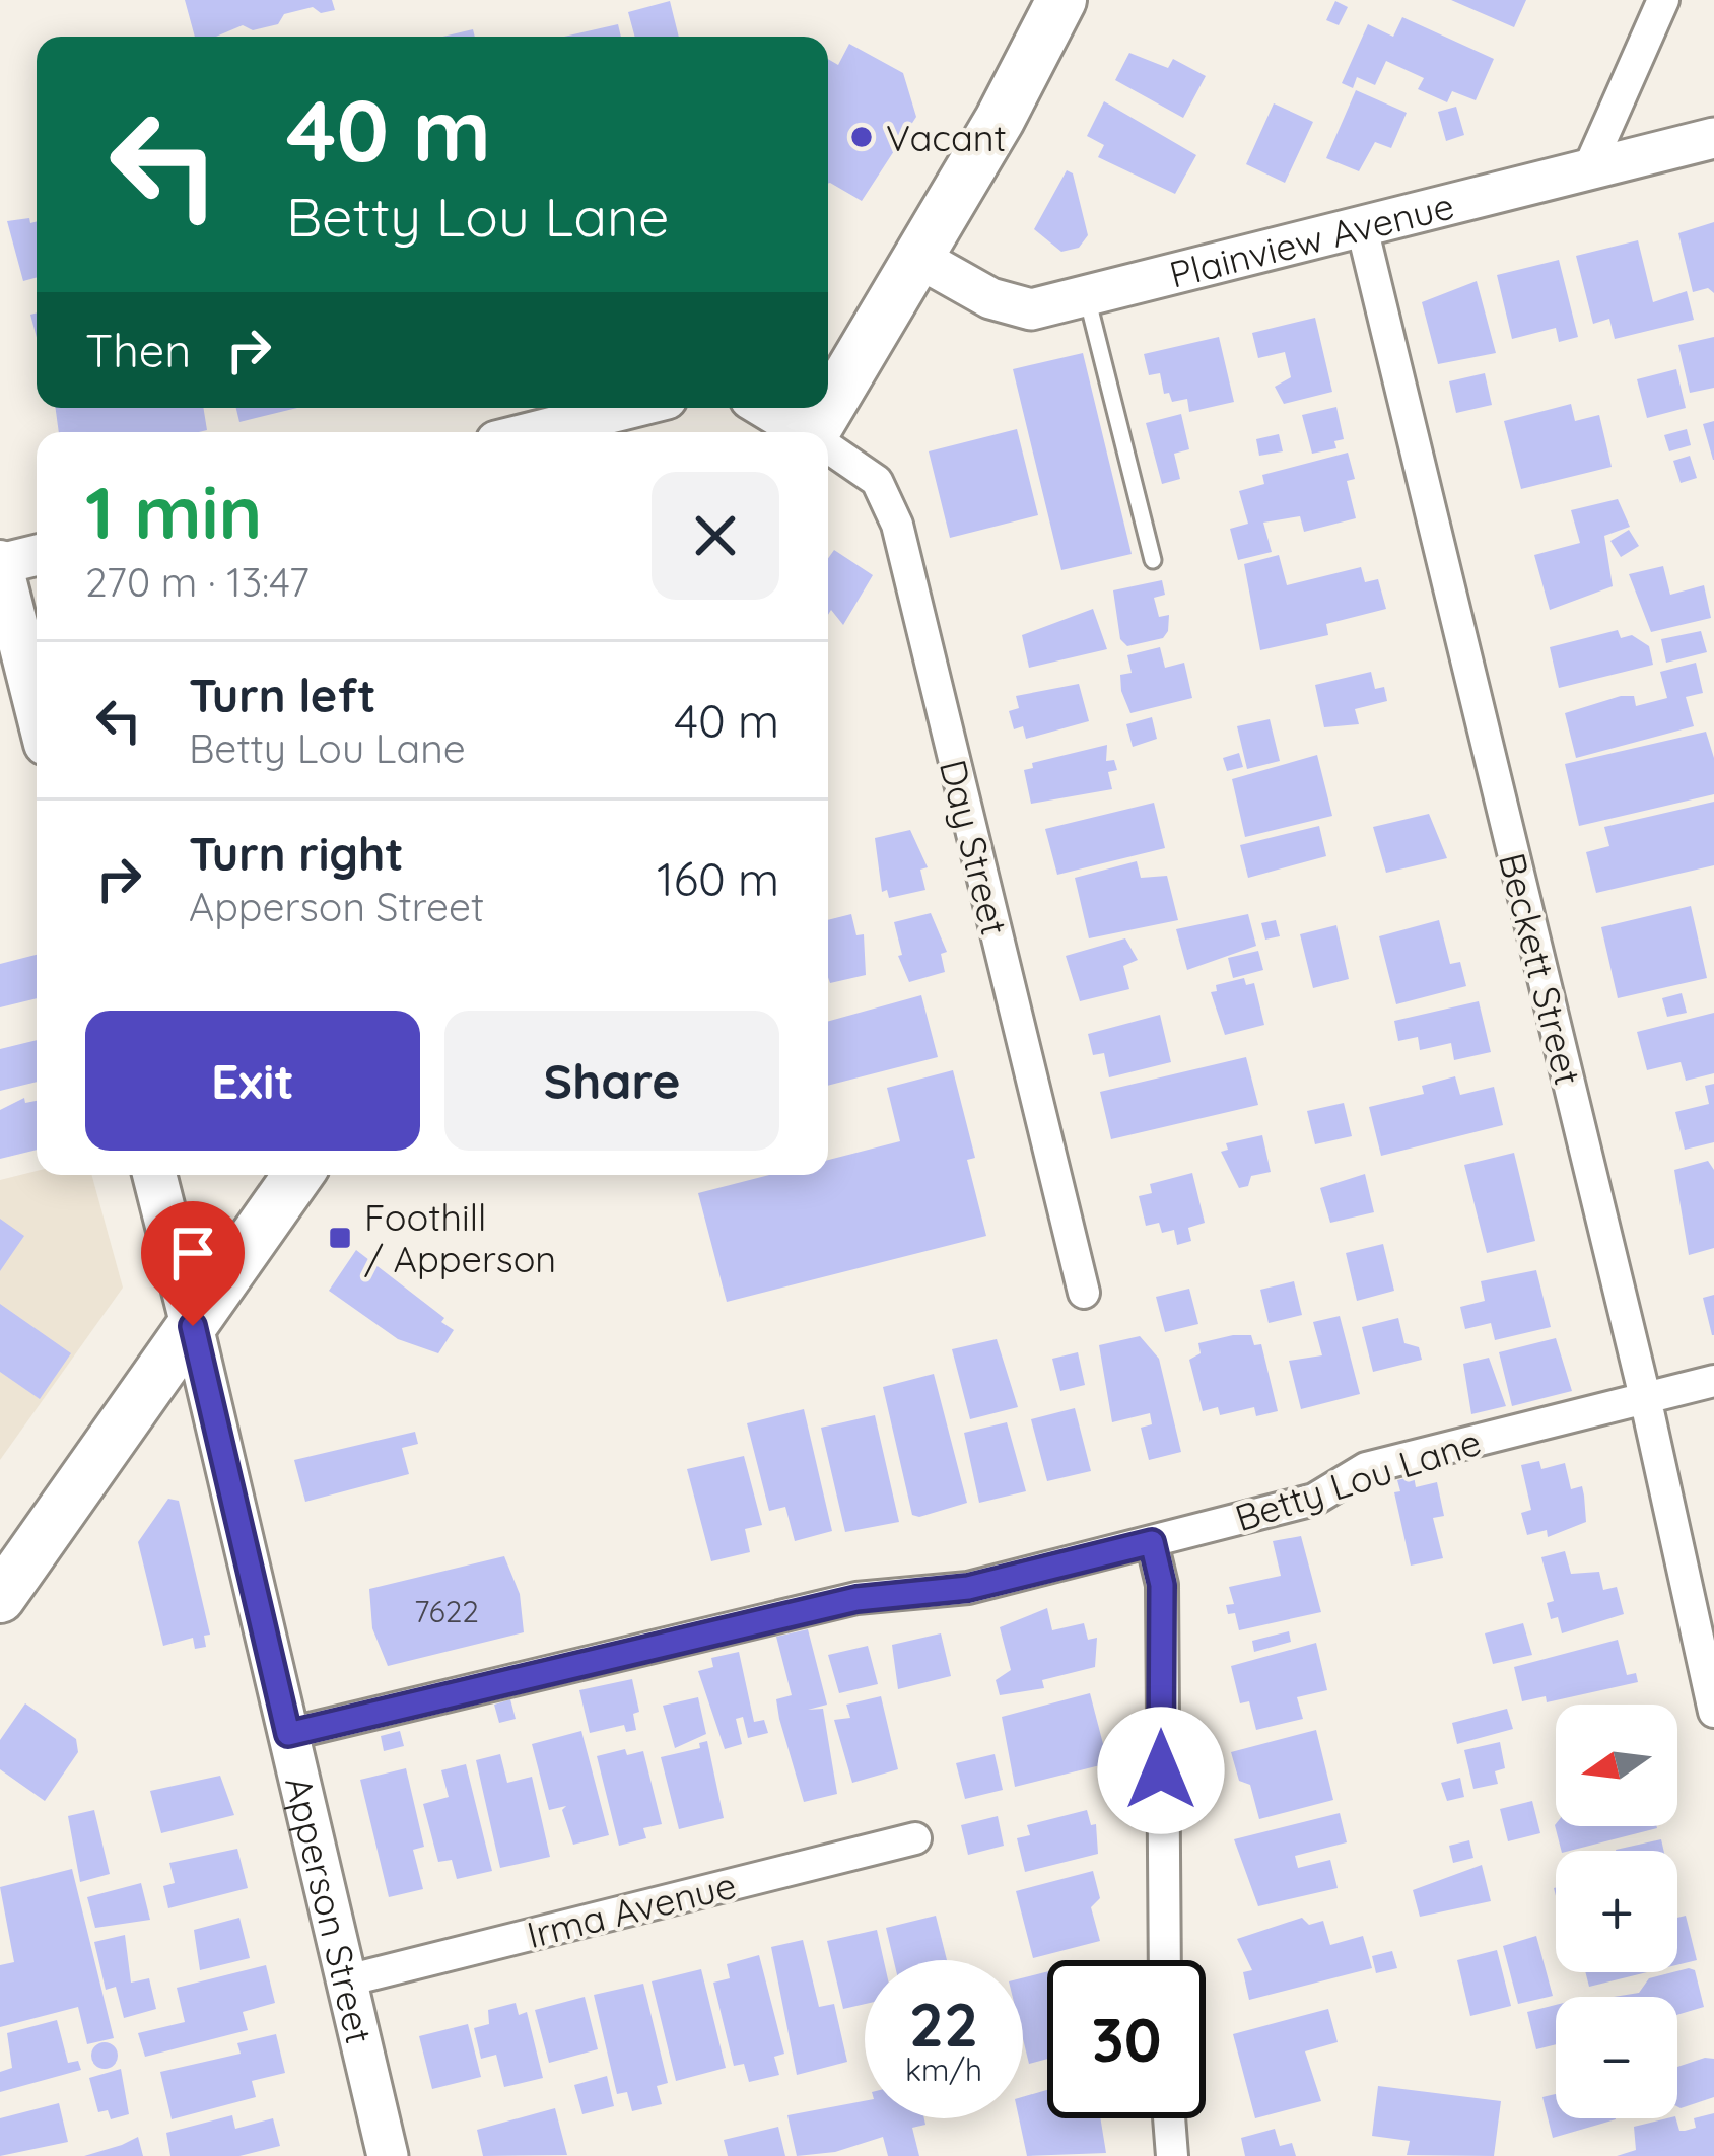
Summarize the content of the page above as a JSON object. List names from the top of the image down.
{
  "streets": {
    "main road": ["Apperson Street"],
    "street": [
      "Plainview Avenue",
      "Day Street",
      "Beckett Street",
      "Betty Lou Lane",
      "Irma Avenue"
    ]
  },
  "crossings": [
    ["Plainview Avenue", "Beckett Street"],
    ["Beckett Street", "Betty Lou Lane"],
    ["Betty Lou Lane", "Apperson Street"],
    ["Apperson Street", "Irma Avenue"]
  ],
  "places": {
    "other": ["Vacant"],
    "transit": ["Foothill / Apperson"]
  },
  "house_numbers": ["7622"],
  "north": "left",
  "page": {
    "turn": ["40 m", "Betty Lou Lane"],
    "then": "Then",
    "heading": ["1 min", "270 m · 13:47"],
    "list": [
      {
        "name": "Turn left",
        "note": "Betty Lou Lane",
        "value": "40 m"
      },
      {
        "name": "Turn right",
        "note": "Apperson Street",
        "value": "160 m"
      }
    ],
    "buttons": ["Exit", "Share"],
    "map_buttons": ["+", "−"],
    "speed": "22 km/h",
    "limit": "30"
  }
}
